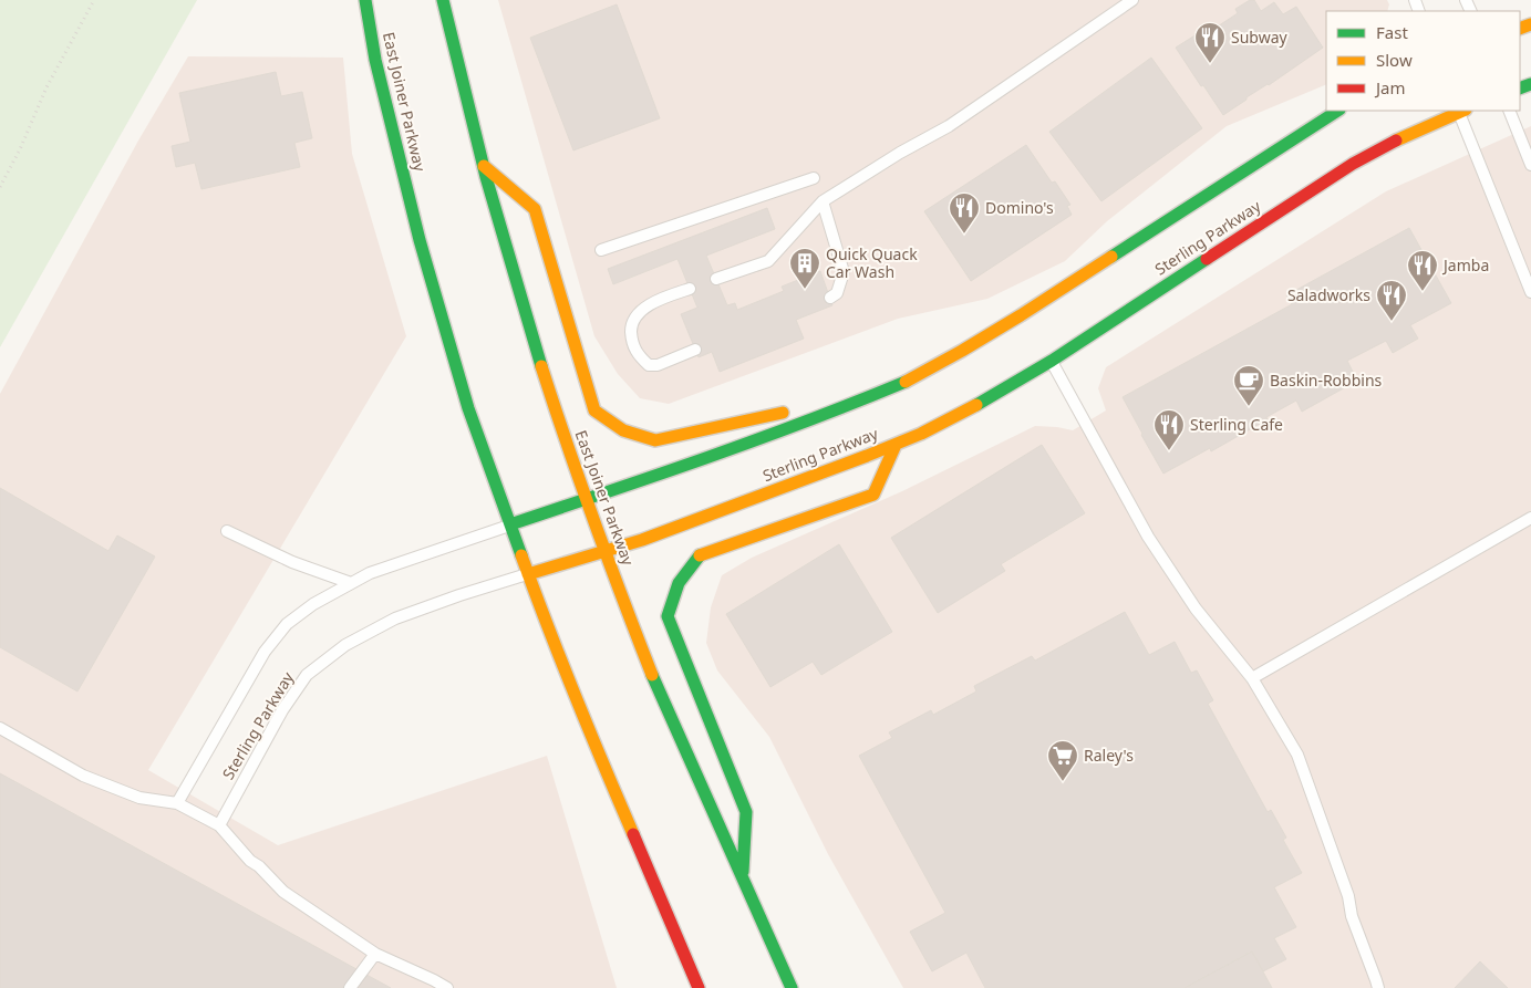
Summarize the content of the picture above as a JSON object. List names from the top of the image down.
{
  "streets": {
    "main road": ["East Joiner Parkway", "Sterling Parkway"]
  },
  "crossings": [
    ["East Joiner Parkway", "Sterling Parkway"]
  ],
  "places": {
    "restaurant": [
      "Subway",
      "Domino's",
      "Jamba",
      "Saladworks",
      "Sterling Cafe"
    ],
    "building": ["Quick Quack Car Wash"],
    "cafe": ["Baskin-Robbins"],
    "supermarket": ["Raley's"]
  },
  "legend": ["Fast", "Slow", "Jam"]
}
